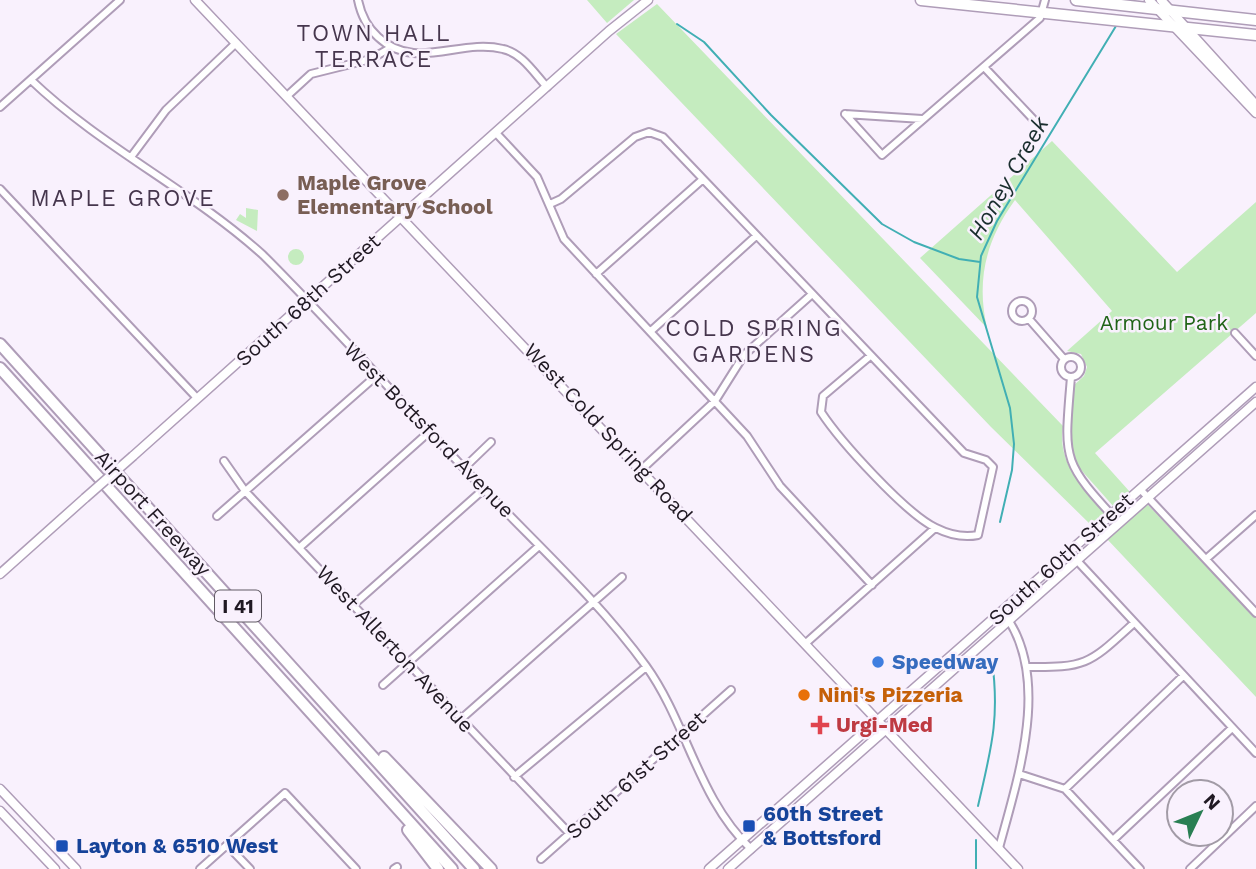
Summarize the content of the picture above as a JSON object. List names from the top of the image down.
{
  "streets": {
    "highway": ["Airport Freeway", "I 41"],
    "street": [
      "South 68th Street",
      "West Bottsford Avenue",
      "West Cold Spring Road",
      "South 60th Street",
      "West Allerton Avenue",
      "South 61st Street"
    ]
  },
  "crossings": [
    ["South 68th Street", "West Bottsford Avenue"],
    ["South 68th Street", "West Cold Spring Road"],
    ["West Bottsford Avenue", "South 60th Street"],
    ["West Bottsford Avenue", "South 61st Street"],
    ["West Cold Spring Road", "South 60th Street"],
    ["West Allerton Avenue", "South 61st Street"]
  ],
  "districts": ["TOWN HALL TERRACE", "MAPLE GROVE", "COLD SPRING GARDENS"],
  "water": ["Honey Creek"],
  "parks": ["Armour Park"],
  "places": {
    "other": ["Maple Grove Elementary School", "Speedway", "Nini's Pizzeria"],
    "health": ["Urgi-Med"],
    "transit": ["60th Street & Bottsford", "Layton & 6510 West"]
  },
  "north": "top right"
}
